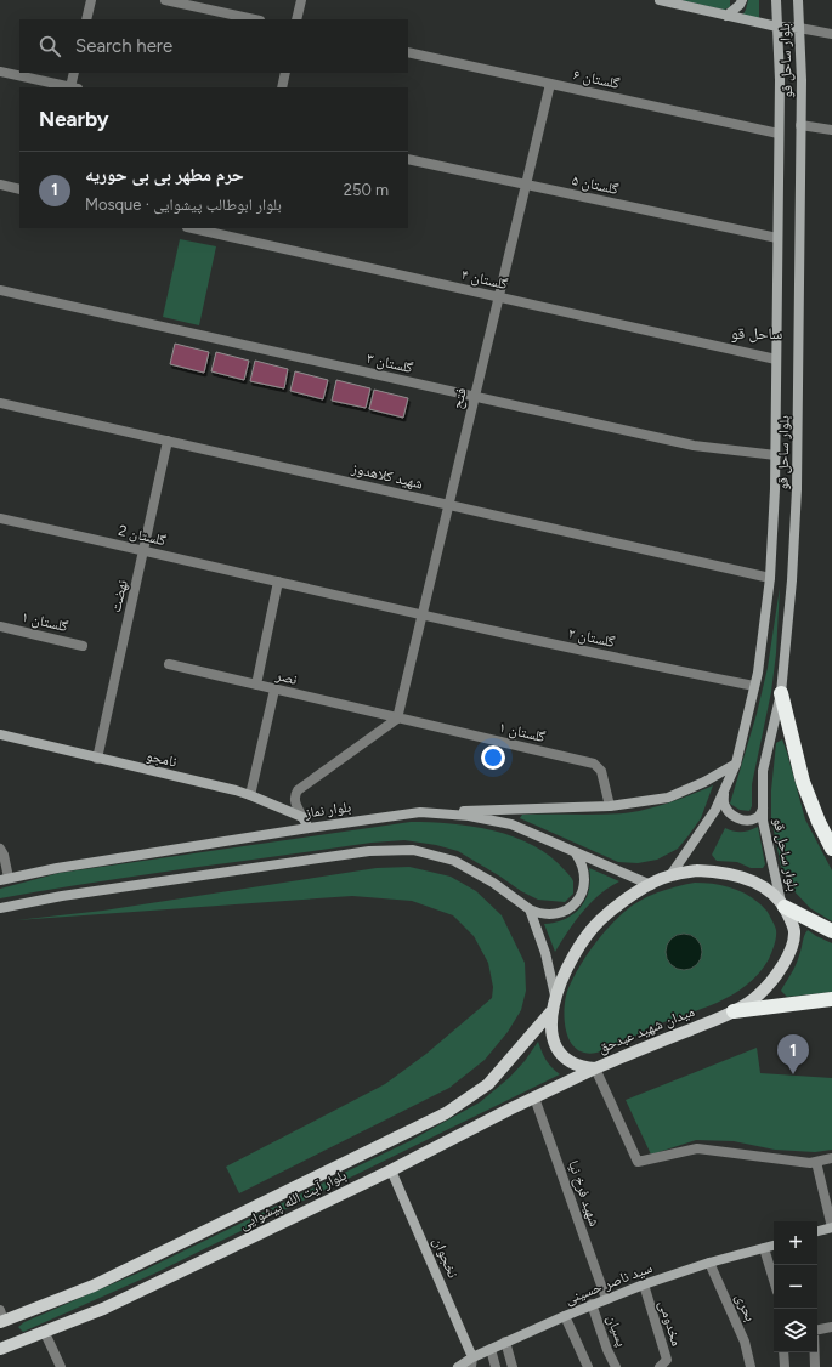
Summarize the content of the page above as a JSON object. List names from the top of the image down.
{
  "streets": {
    "main road": [
      "بلوار ساحل قو",
      "نامجو",
      "بلوار نماز",
      "میدان شهید عبدحق",
      "بلوار آیت الله پیشوایی",
      "نخجوان",
      "سید ناصر حسینی"
    ],
    "street": [
      "گلستان ۶",
      "گلستان ۵",
      "گلستان ۴",
      "گلستان ۳",
      "فتح",
      "شهید کلاهدوز",
      "گلستان 2",
      "نهضت",
      "گلستان ۱",
      "گلستان ۲",
      "نصر",
      "شهید فرخ نیا",
      "بحری",
      "مخدومی",
      "پسیان"
    ]
  },
  "crossings": [
    ["بلوار ساحل قو", "گلستان ۶"],
    ["بلوار ساحل قو", "گلستان ۵"],
    ["بلوار ساحل قو", "گلستان ۴"],
    ["بلوار ساحل قو", "گلستان ۳"],
    ["بلوار ساحل قو", "شهید کلاهدوز"],
    ["بلوار ساحل قو", "گلستان ۲"],
    ["بلوار ساحل قو", "میدان شهید عبدحق"],
    ["گلستان ۶", "فتح"],
    ["گلستان ۵", "فتح"],
    ["گلستان ۴", "فتح"],
    ["گلستان ۳", "فتح"],
    ["فتح", "شهید کلاهدوز"],
    ["فتح", "گلستان 2"],
    ["فتح", "گلستان ۱"],
    ["فتح", "گلستان ۲"],
    ["فتح", "نصر"],
    ["شهید کلاهدوز", "نهضت"],
    ["گلستان 2", "نهضت"],
    ["گلستان 2", "گلستان ۲"],
    ["نهضت", "نامجو"],
    ["گلستان ۱", "نصر"],
    ["بلوار نماز", "میدان شهید عبدحق"],
    ["میدان شهید عبدحق", "بلوار آیت الله پیشوایی"],
    ["شهید فرخ نیا", "بلوار آیت الله پیشوایی"],
    ["شهید فرخ نیا", "سید ناصر حسینی"],
    ["بلوار آیت الله پیشوایی", "نخجوان"],
    ["نخجوان", "سید ناصر حسینی"],
    ["سید ناصر حسینی", "بحری"],
    ["سید ناصر حسینی", "مخدومی"],
    ["سید ناصر حسینی", "پسیان"]
  ],
  "districts": ["ساحل قو"],
  "page": {
    "search": "Search here",
    "heading": "Nearby",
    "list": [
      {
        "mark": "1",
        "name": "حرم مطهر بی بی حوریه",
        "note": "Mosque · بلوار ابوطالب پیشوایی",
        "value": "250 m"
      }
    ],
    "pins": "1",
    "map_buttons": ["+", "−"]
  }
}
